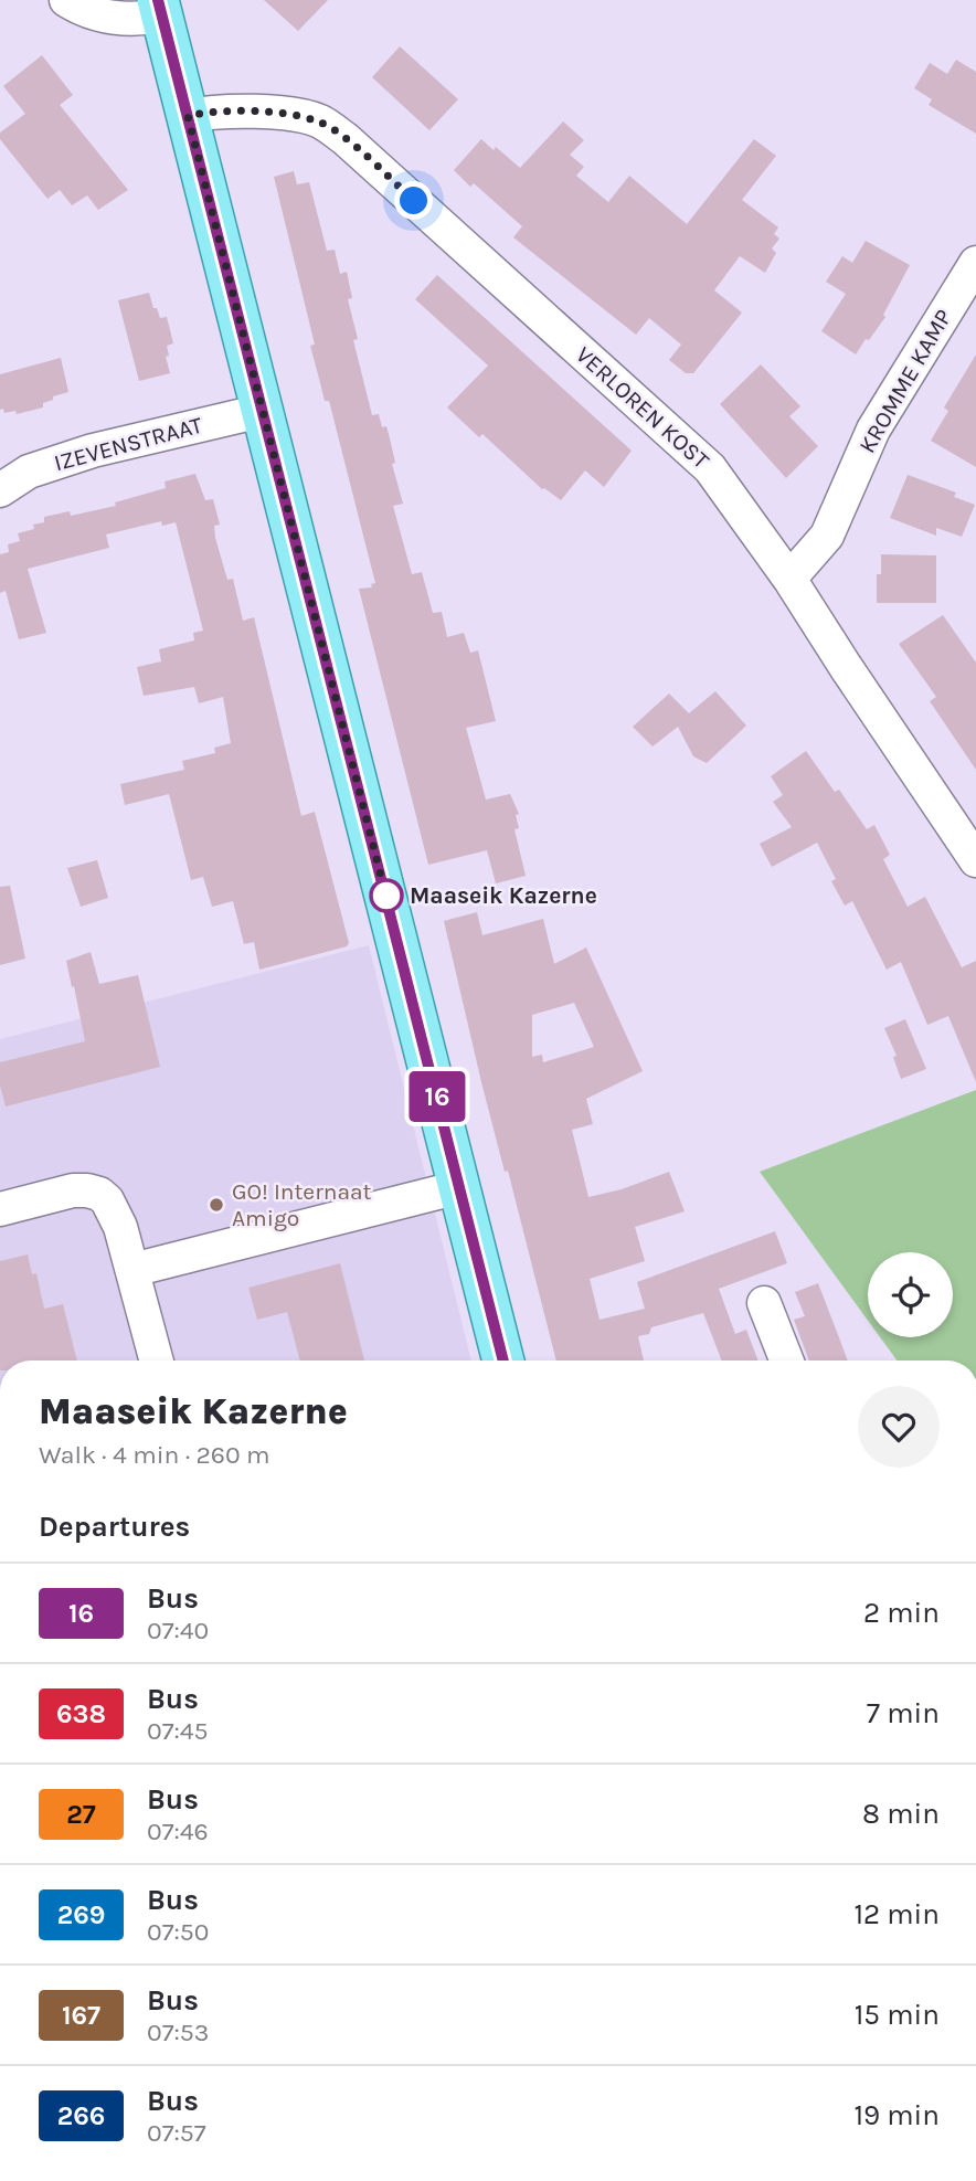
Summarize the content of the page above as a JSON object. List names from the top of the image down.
{
  "streets": {
    "street": ["KROMME KAMP", "VERLOREN KOST", "IZEVENSTRAAT"]
  },
  "crossings": [
    ["KROMME KAMP", "VERLOREN KOST"]
  ],
  "places": ["Maaseik Kazerne", "GO! Internaat Amigo"],
  "lines": ["bus line 16"],
  "page": {
    "on_map": "16",
    "heading": [
      ["Maaseik Kazerne", "Walk · 4 min · 260 m"],
      "Departures"
    ],
    "list": [
      {
        "mark": "16",
        "name": "Bus",
        "note": "07:40",
        "value": "2 min"
      },
      {
        "mark": "638",
        "name": "Bus",
        "note": "07:45",
        "value": "7 min"
      },
      {
        "mark": "27",
        "name": "Bus",
        "note": "07:46",
        "value": "8 min"
      },
      {
        "mark": "269",
        "name": "Bus",
        "note": "07:50",
        "value": "12 min"
      },
      {
        "mark": "167",
        "name": "Bus",
        "note": "07:53",
        "value": "15 min"
      },
      {
        "mark": "266",
        "name": "Bus",
        "note": "07:57",
        "value": "19 min"
      }
    ]
  }
}
